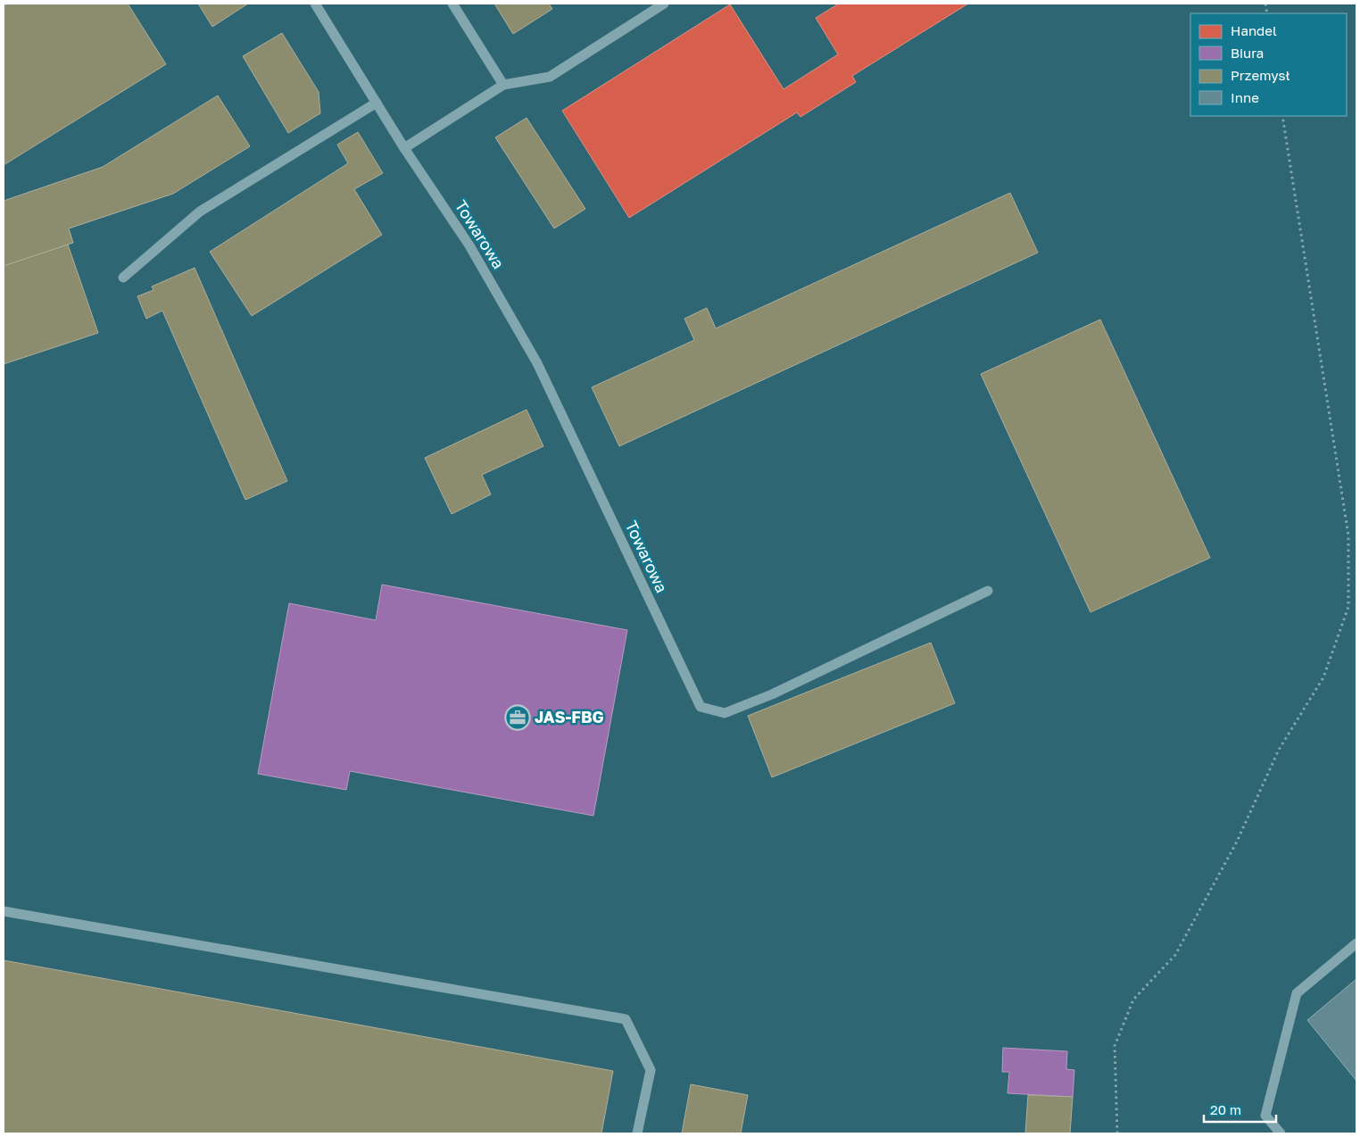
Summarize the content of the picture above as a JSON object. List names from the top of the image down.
{
  "streets": {
    "lane": ["Towarowa"]
  },
  "places": {
    "office": ["JAS-FBG"]
  },
  "legend": [
    "Handel",
    "Biura",
    "Przemysł",
    "Inne"
  ],
  "scale_bar": "20 m"
}
